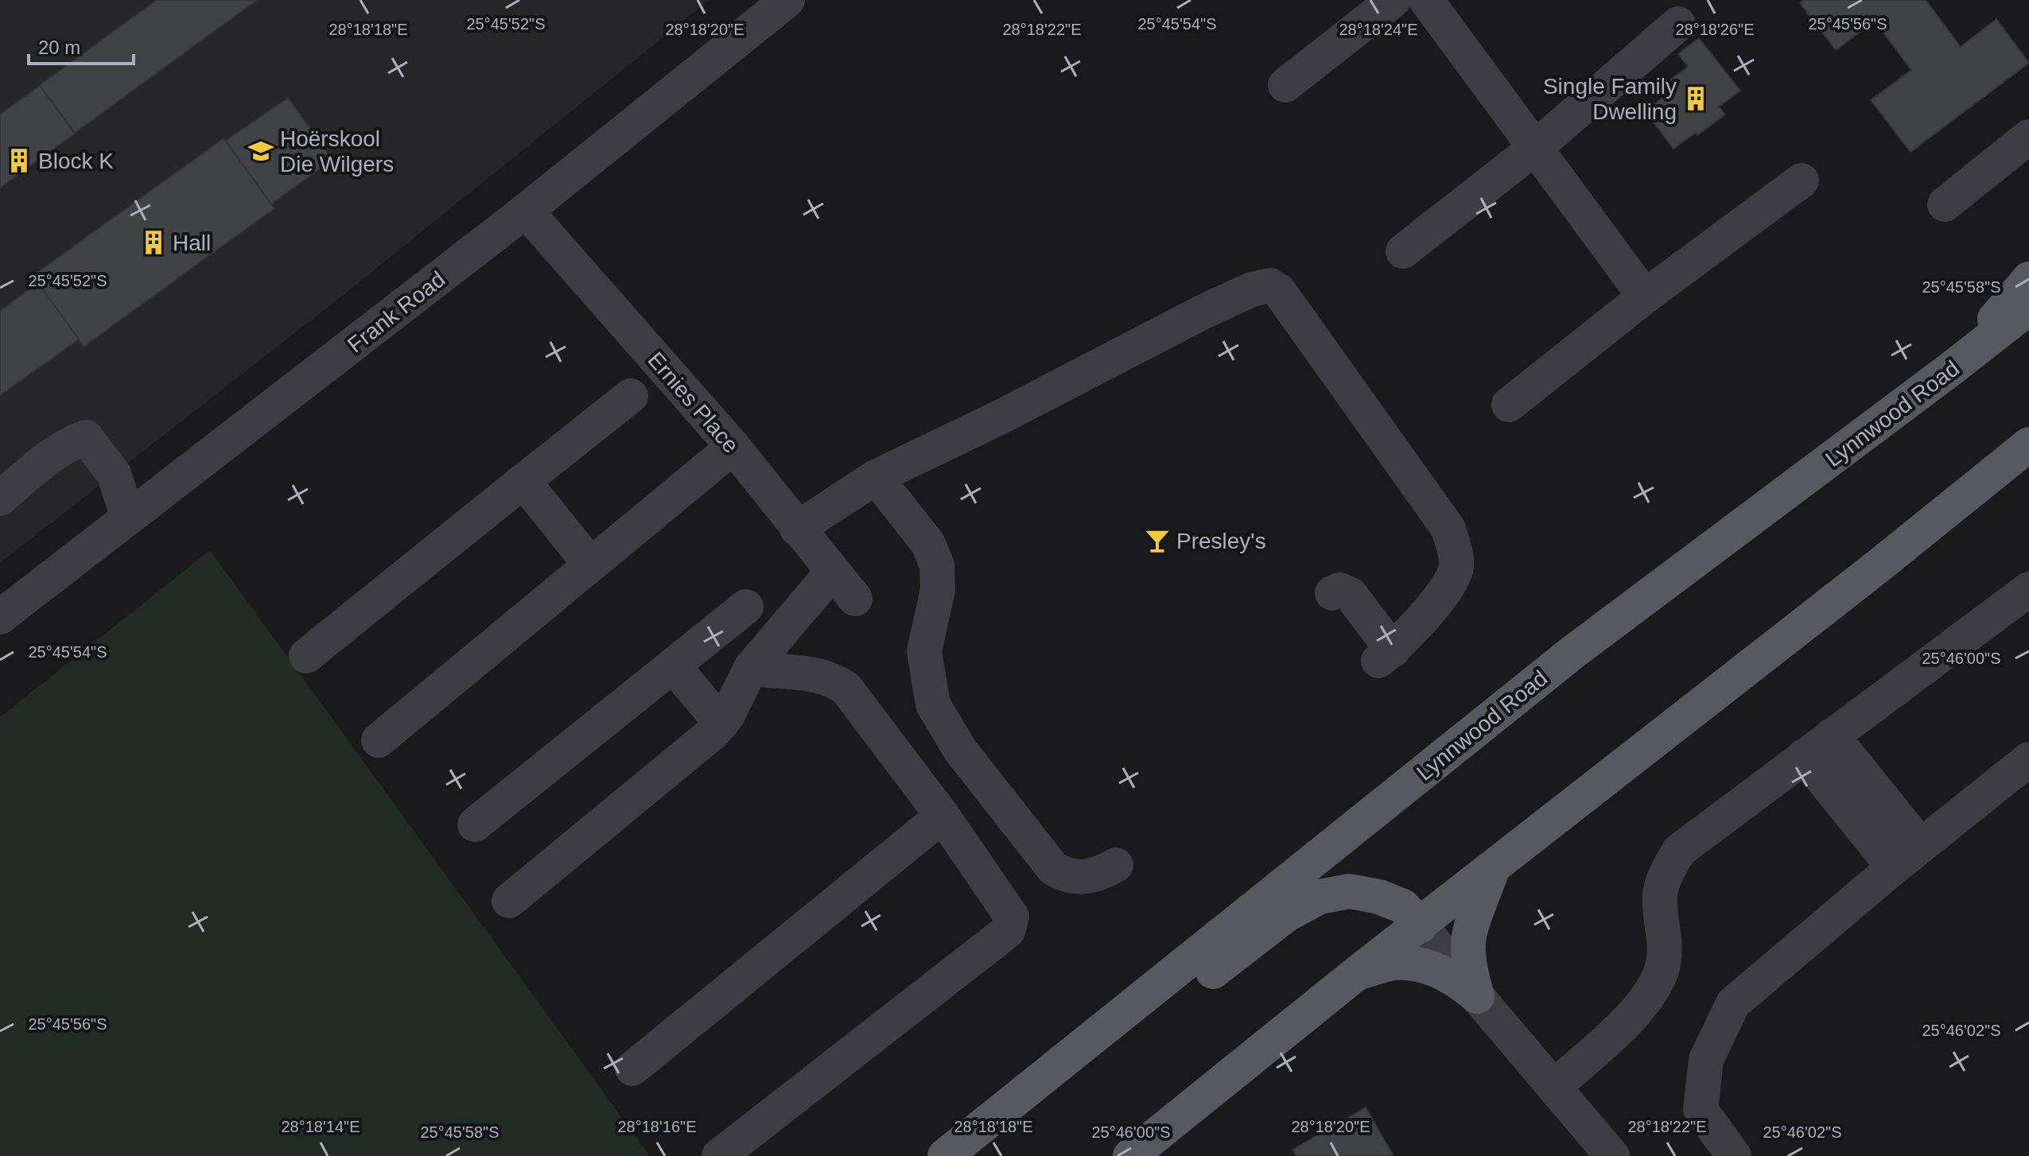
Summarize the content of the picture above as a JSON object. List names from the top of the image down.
{
  "streets": {
    "main road": ["Lynnwood Road"],
    "street": ["Frank Road", "Ernies Place"]
  },
  "crossings": [
    ["Frank Road", "Ernies Place"]
  ],
  "places": {
    "building": ["Single Family Dwelling", "Block K", "Hall"],
    "school or university": ["Hoërskool Die Wilgers"],
    "bar": ["Presley's"]
  },
  "scale_bar": "20 m",
  "coordinates": [
    "25°45'52\"S",
    "25°45'54\"S",
    "25°45'56\"S",
    "28°18'18\"E",
    "28°18'20\"E",
    "28°18'22\"E",
    "28°18'24\"E",
    "28°18'26\"E",
    "25°45'58\"S",
    "25°46'00\"S",
    "25°46'02\"S",
    "28°18'14\"E",
    "28°18'16\"E"
  ]
}
